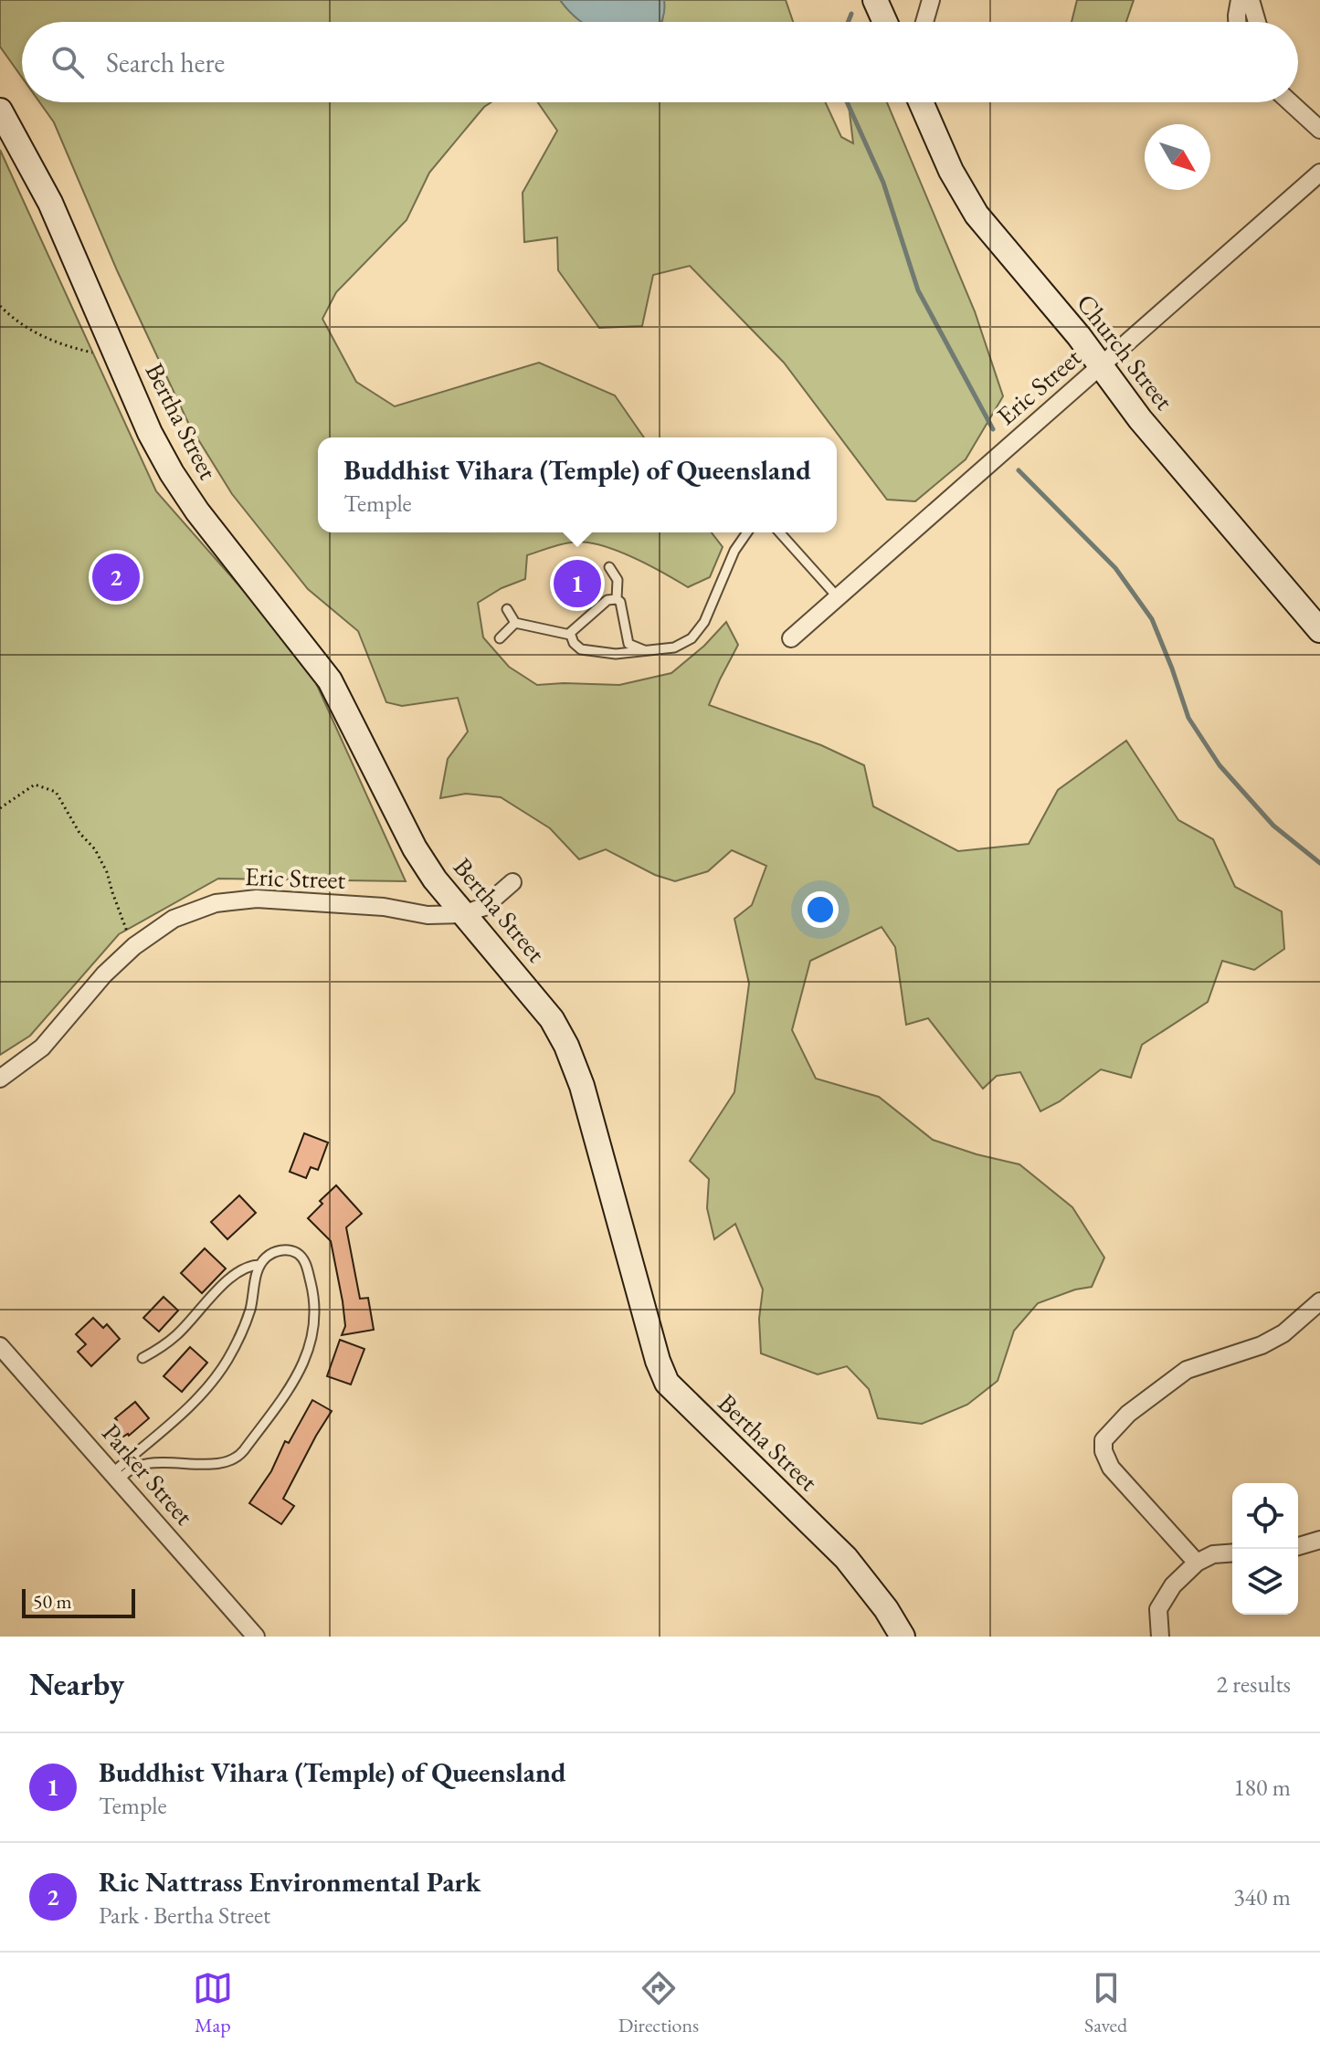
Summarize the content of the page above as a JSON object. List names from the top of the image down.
{
  "streets": {
    "street": [
      "Church Street",
      "Eric Street",
      "Bertha Street",
      "Parker Street"
    ]
  },
  "crossings": [
    ["Church Street", "Eric Street"],
    ["Eric Street", "Bertha Street"]
  ],
  "scale_bar": "50 m",
  "north": "bottom right",
  "page": {
    "search": "Search here",
    "popup": ["Buddhist Vihara (Temple) of Queensland", "Temple"],
    "pins": ["2", "1"],
    "scale": "50 m",
    "heading": ["Nearby", "2 results"],
    "list": [
      {
        "mark": "1",
        "name": "Buddhist Vihara (Temple) of Queensland",
        "note": "Temple",
        "value": "180 m"
      },
      {
        "mark": "2",
        "name": "Ric Nattrass Environmental Park",
        "note": "Park · Bertha Street",
        "value": "340 m"
      }
    ],
    "nav": ["Map", "Directions", "Saved"]
  }
}
